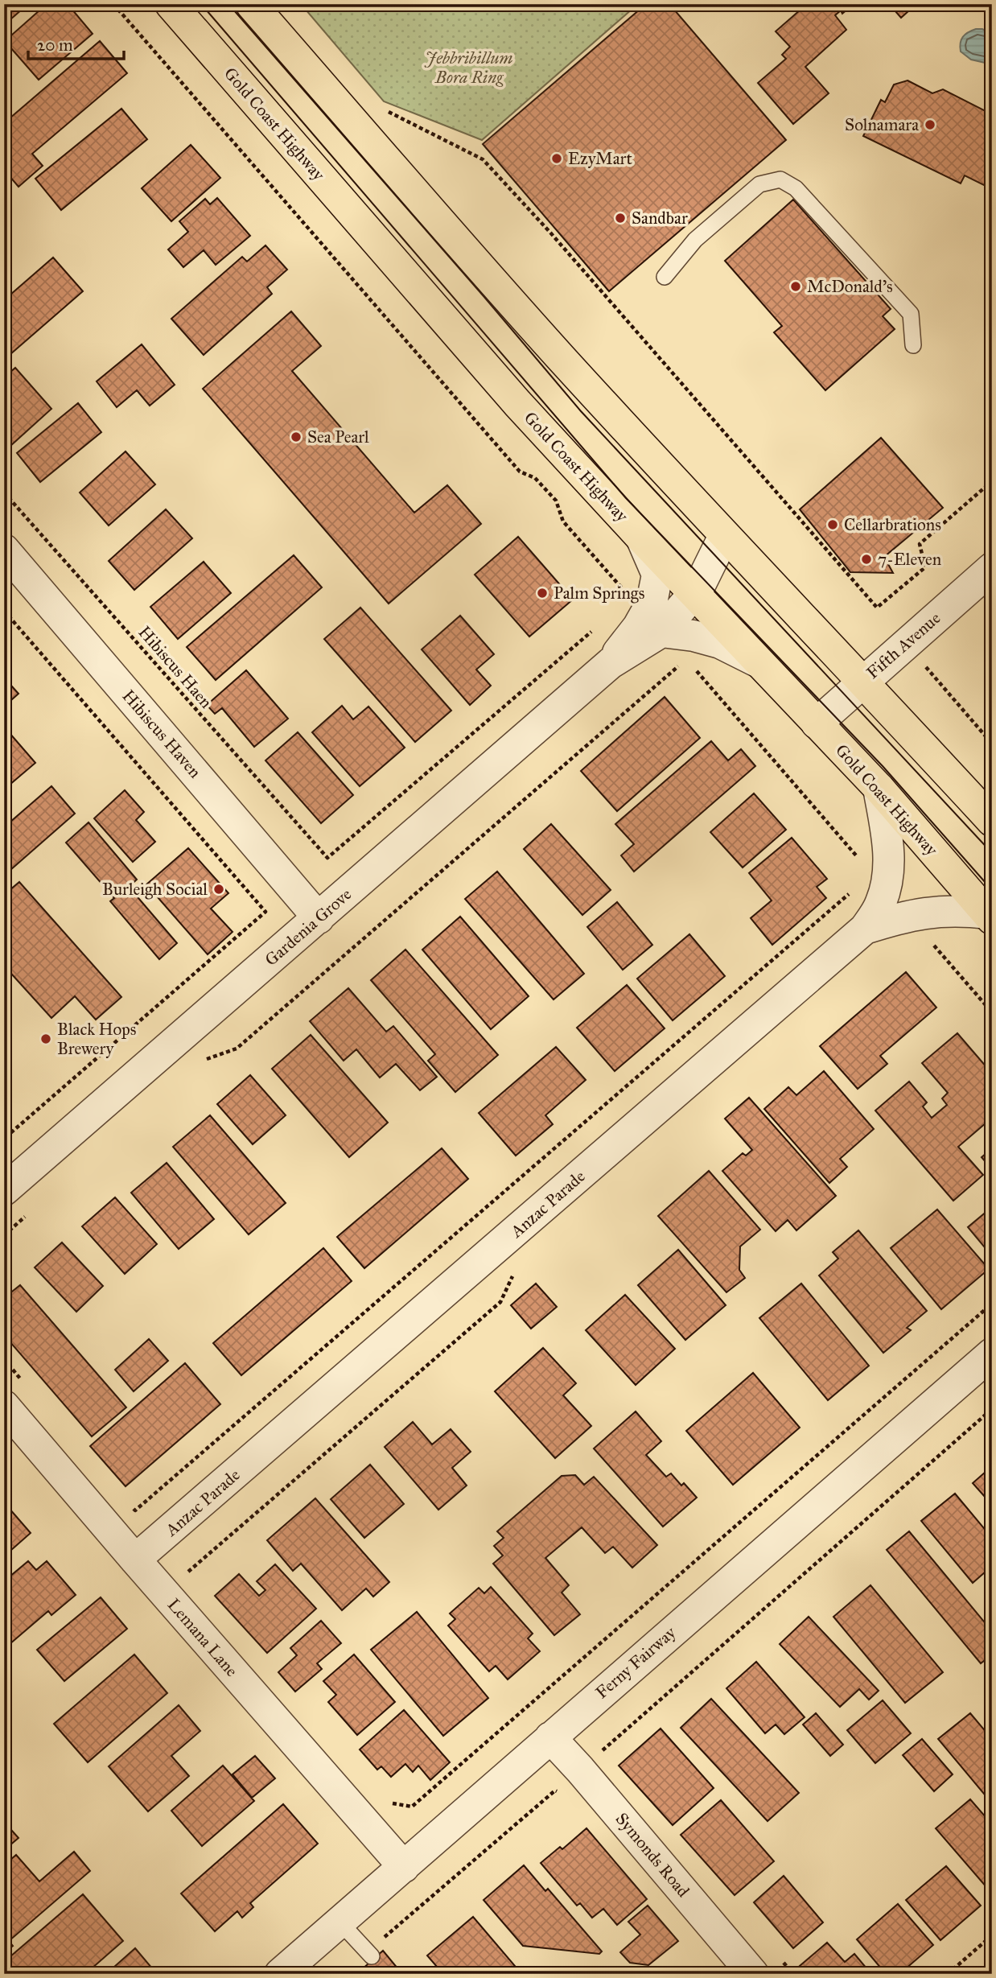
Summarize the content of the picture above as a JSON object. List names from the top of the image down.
{
  "streets": {
    "highway": ["Gold Coast Highway"],
    "street": [
      "Fifth Avenue",
      "Hibiscus Haven",
      "Gardenia Grove",
      "Anzac Parade",
      "Lemana Lane",
      "Ferny Fairway",
      "Symonds Road"
    ],
    "path": ["Hibiscus Haen"]
  },
  "crossings": [
    ["Gold Coast Highway", "Fifth Avenue"],
    ["Gold Coast Highway", "Gardenia Grove"],
    ["Gold Coast Highway", "Anzac Parade"],
    ["Hibiscus Haven", "Gardenia Grove"],
    ["Anzac Parade", "Lemana Lane"],
    ["Lemana Lane", "Ferny Fairway"],
    ["Ferny Fairway", "Symonds Road"]
  ],
  "parks": ["Jebbribillum Bora Ring"],
  "places": [
    "Solnamara",
    "EzyMart",
    "Sandbar",
    "McDonald's",
    "Sea Pearl",
    "Cellarbrations",
    "7-Eleven",
    "Palm Springs",
    "Burleigh Social",
    "Black Hops Brewery"
  ],
  "scale_bar": "20 m"
}
